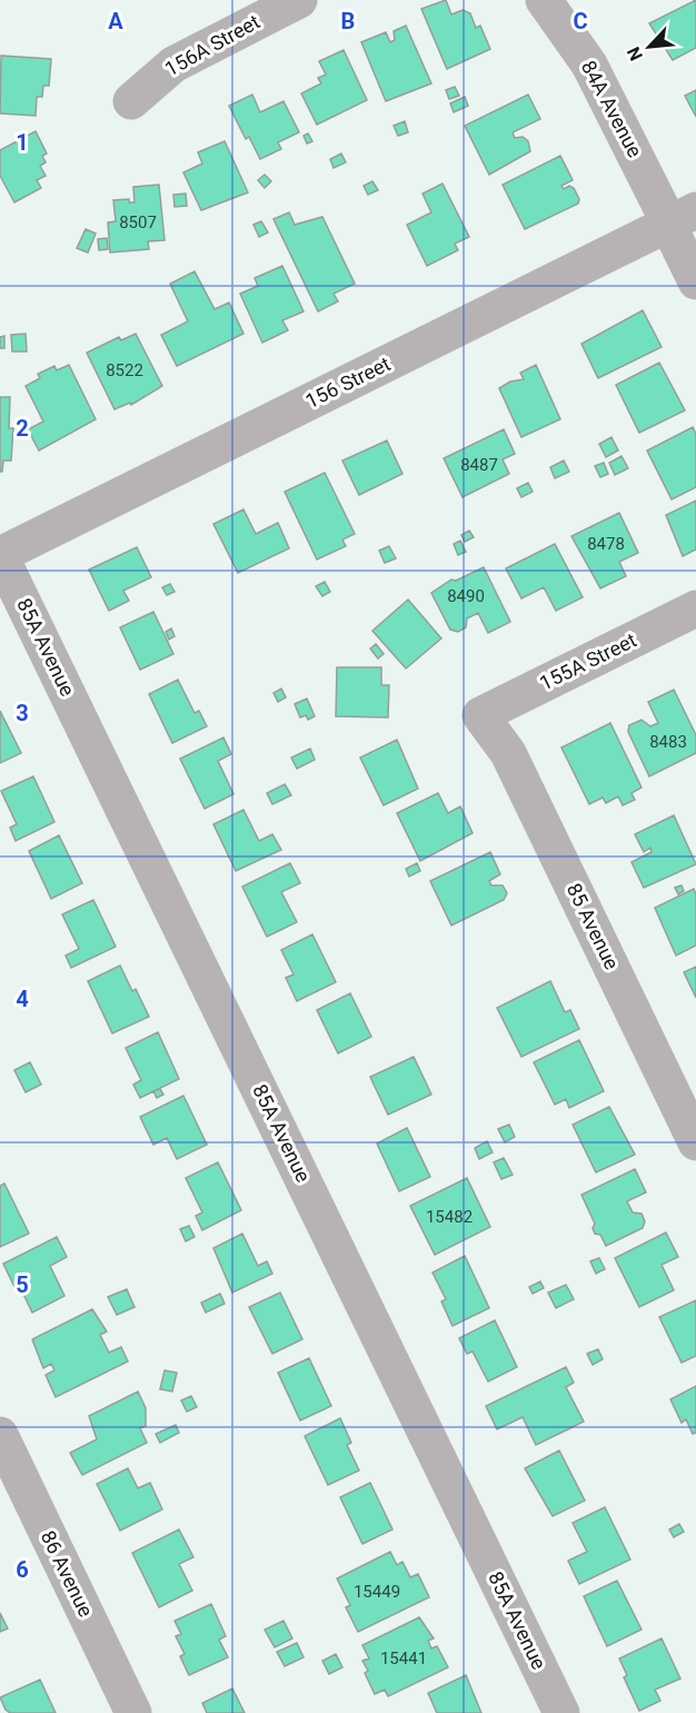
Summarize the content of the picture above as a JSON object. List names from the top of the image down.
{
  "streets": {
    "street": [
      "156A Street",
      "84A Avenue",
      "156 Street",
      "85A Avenue",
      "155A Street",
      "85 Avenue",
      "86 Avenue"
    ]
  },
  "crossings": [
    ["84A Avenue", "156 Street"],
    ["156 Street", "85A Avenue"],
    ["155A Street", "85 Avenue"]
  ],
  "house_numbers": [
    "8507",
    "8522",
    "8487",
    "8478",
    "8490",
    "8483",
    "15482",
    "15449",
    "15441"
  ],
  "north": "bottom left",
  "grid": {
    "columns": ["A", "B", "C"],
    "rows": [
      "1",
      "2",
      "3",
      "4",
      "5",
      "6"
    ]
  }
}
